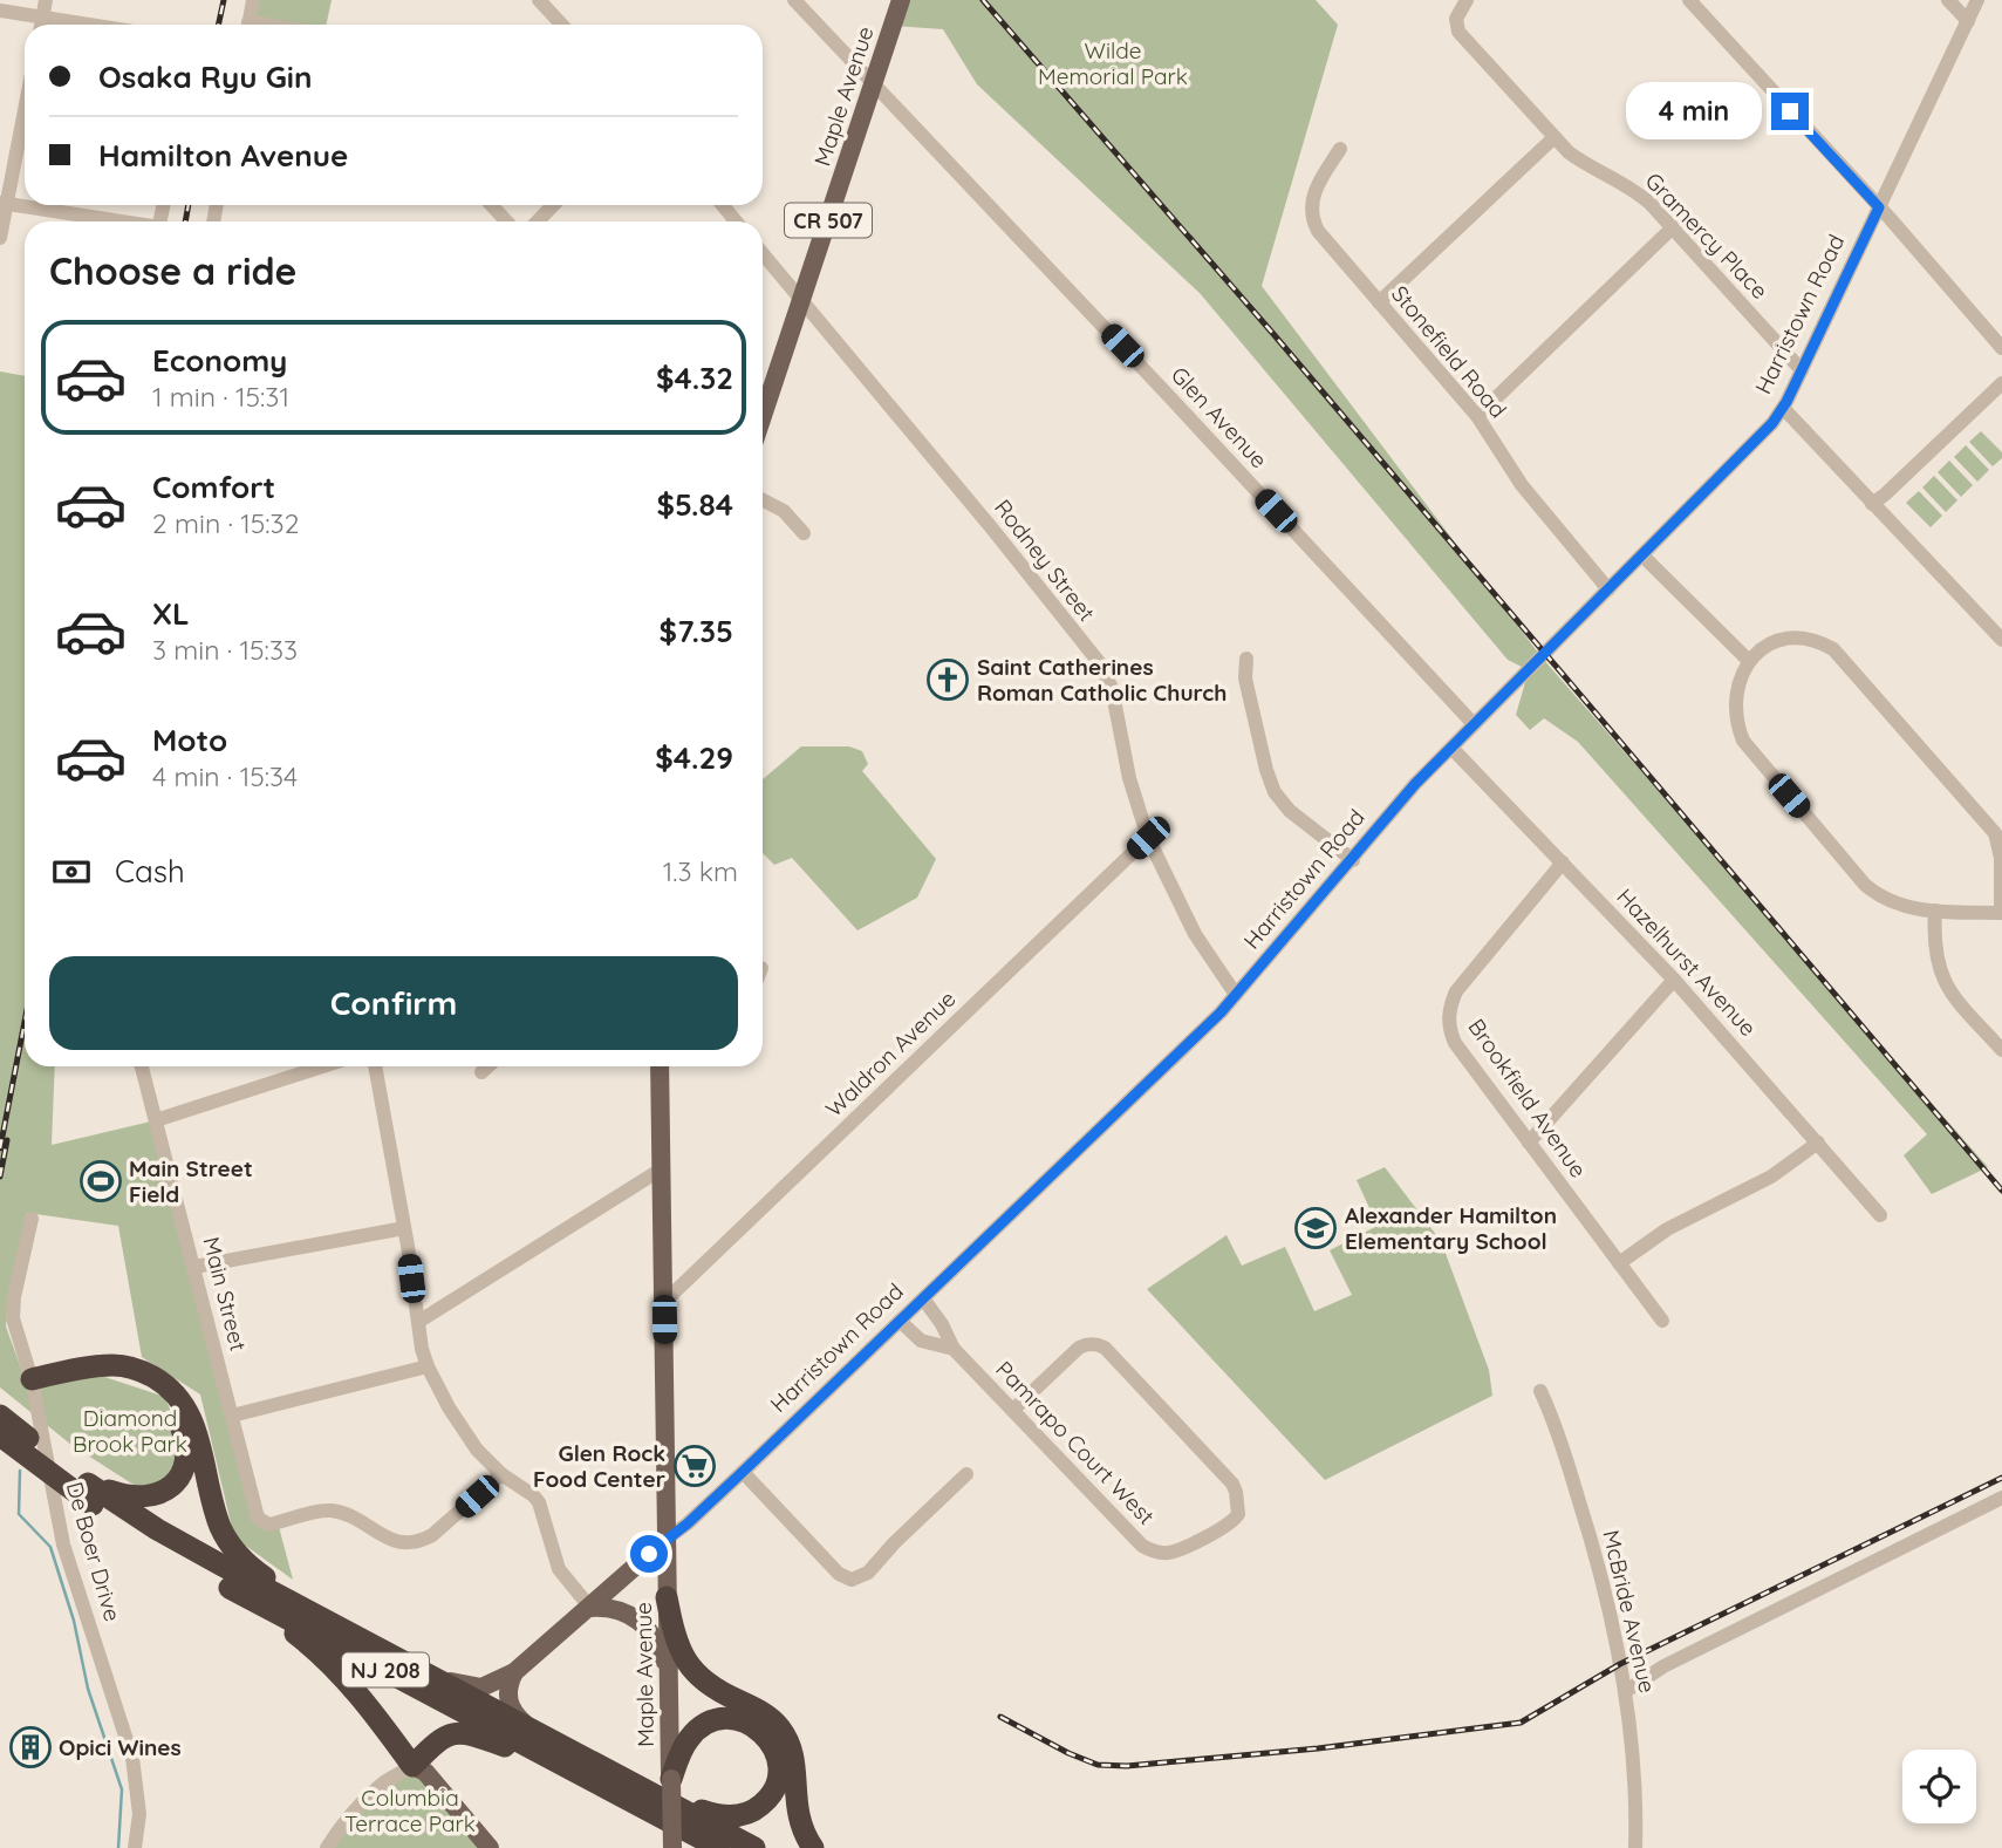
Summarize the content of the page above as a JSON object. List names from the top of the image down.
{
  "streets": {
    "highway": ["NJ 208"],
    "main road": ["Maple Avenue", "CR 507", "Harristown Road"],
    "street": [
      "Gramercy Place",
      "Stonefield Road",
      "Glen Avenue",
      "Rodney Street",
      "Hazelhurst Avenue",
      "Waldron Avenue",
      "Brookfield Avenue",
      "Main Street",
      "Pamrapo Court West",
      "De Boer Drive",
      "McBride Avenue"
    ]
  },
  "crossings": [
    ["Maple Avenue", "Harristown Road"],
    ["Maple Avenue", "Glen Avenue"],
    ["Maple Avenue", "Rodney Street"],
    ["Maple Avenue", "Waldron Avenue"],
    ["Gramercy Place", "Harristown Road"],
    ["Harristown Road", "Stonefield Road"],
    ["Harristown Road", "Glen Avenue"],
    ["Harristown Road", "Rodney Street"],
    ["Harristown Road", "Hazelhurst Avenue"],
    ["Harristown Road", "Pamrapo Court West"],
    ["Harristown Road", "NJ 208"],
    ["Rodney Street", "Waldron Avenue"],
    ["Hazelhurst Avenue", "Brookfield Avenue"]
  ],
  "parks": ["Wilde Memorial Park", "Diamond Brook Park", "Columbia Terrace Park"],
  "places": {
    "church": ["Saint Catherines Roman Catholic Church"],
    "sports": ["Main Street Field"],
    "school or university": ["Alexander Hamilton Elementary School"],
    "supermarket": ["Glen Rock Food Center"],
    "building": ["Opici Wines"]
  },
  "page": {
    "banner": ["Osaka Ryu Gin", "Hamilton Avenue"],
    "bubble": "4 min",
    "heading": "Choose a ride",
    "list": [
      {
        "name": "Economy",
        "note": "1 min · 15:31",
        "value": "$4.32"
      },
      {
        "name": "Comfort",
        "note": "2 min · 15:32",
        "value": "$5.84"
      },
      {
        "name": "XL",
        "note": "3 min · 15:33",
        "value": "$7.35"
      },
      {
        "name": "Moto",
        "note": "4 min · 15:34",
        "value": "$4.29"
      }
    ],
    "pay": ["Cash", "1.3 km"],
    "buttons": "Confirm"
  }
}
